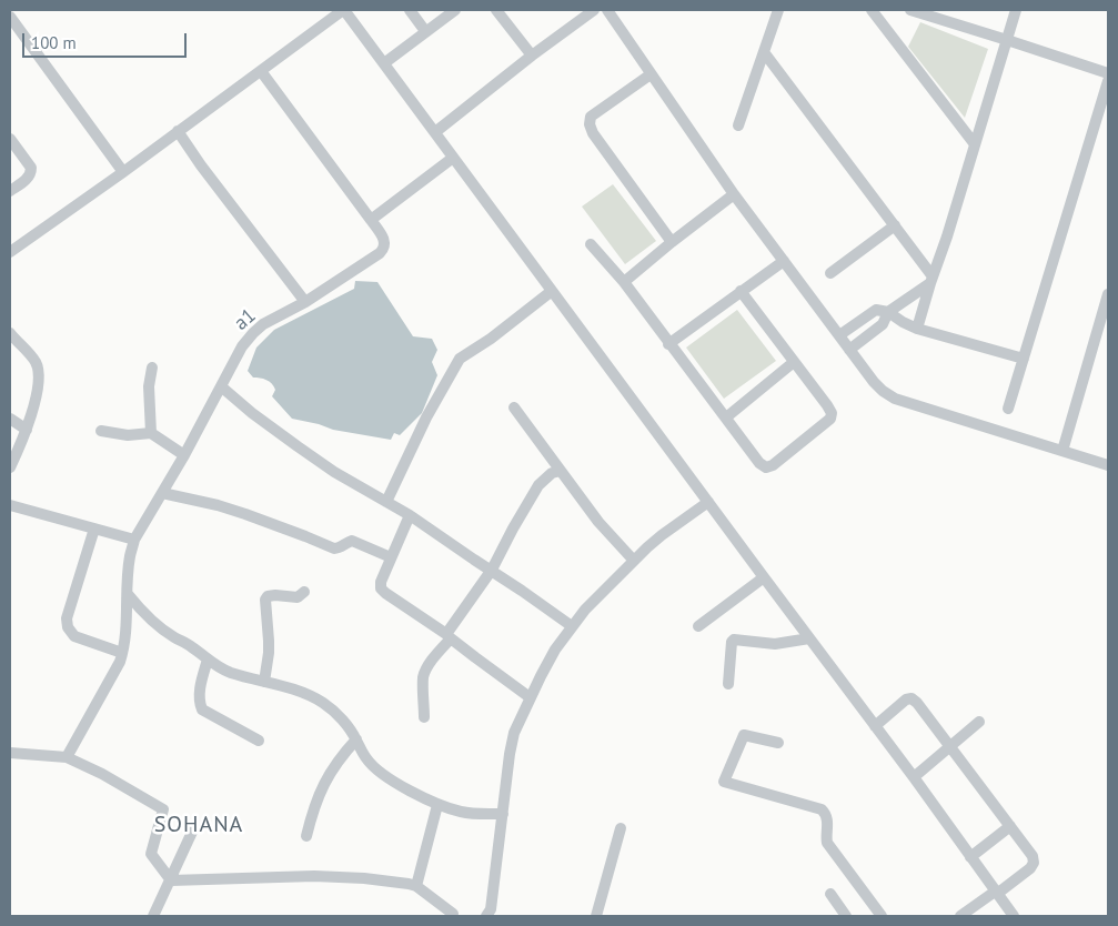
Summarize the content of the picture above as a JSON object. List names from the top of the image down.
{
  "streets": {
    "street": ["a1"]
  },
  "districts": ["SOHANA"],
  "scale_bar": "100 m"
}
